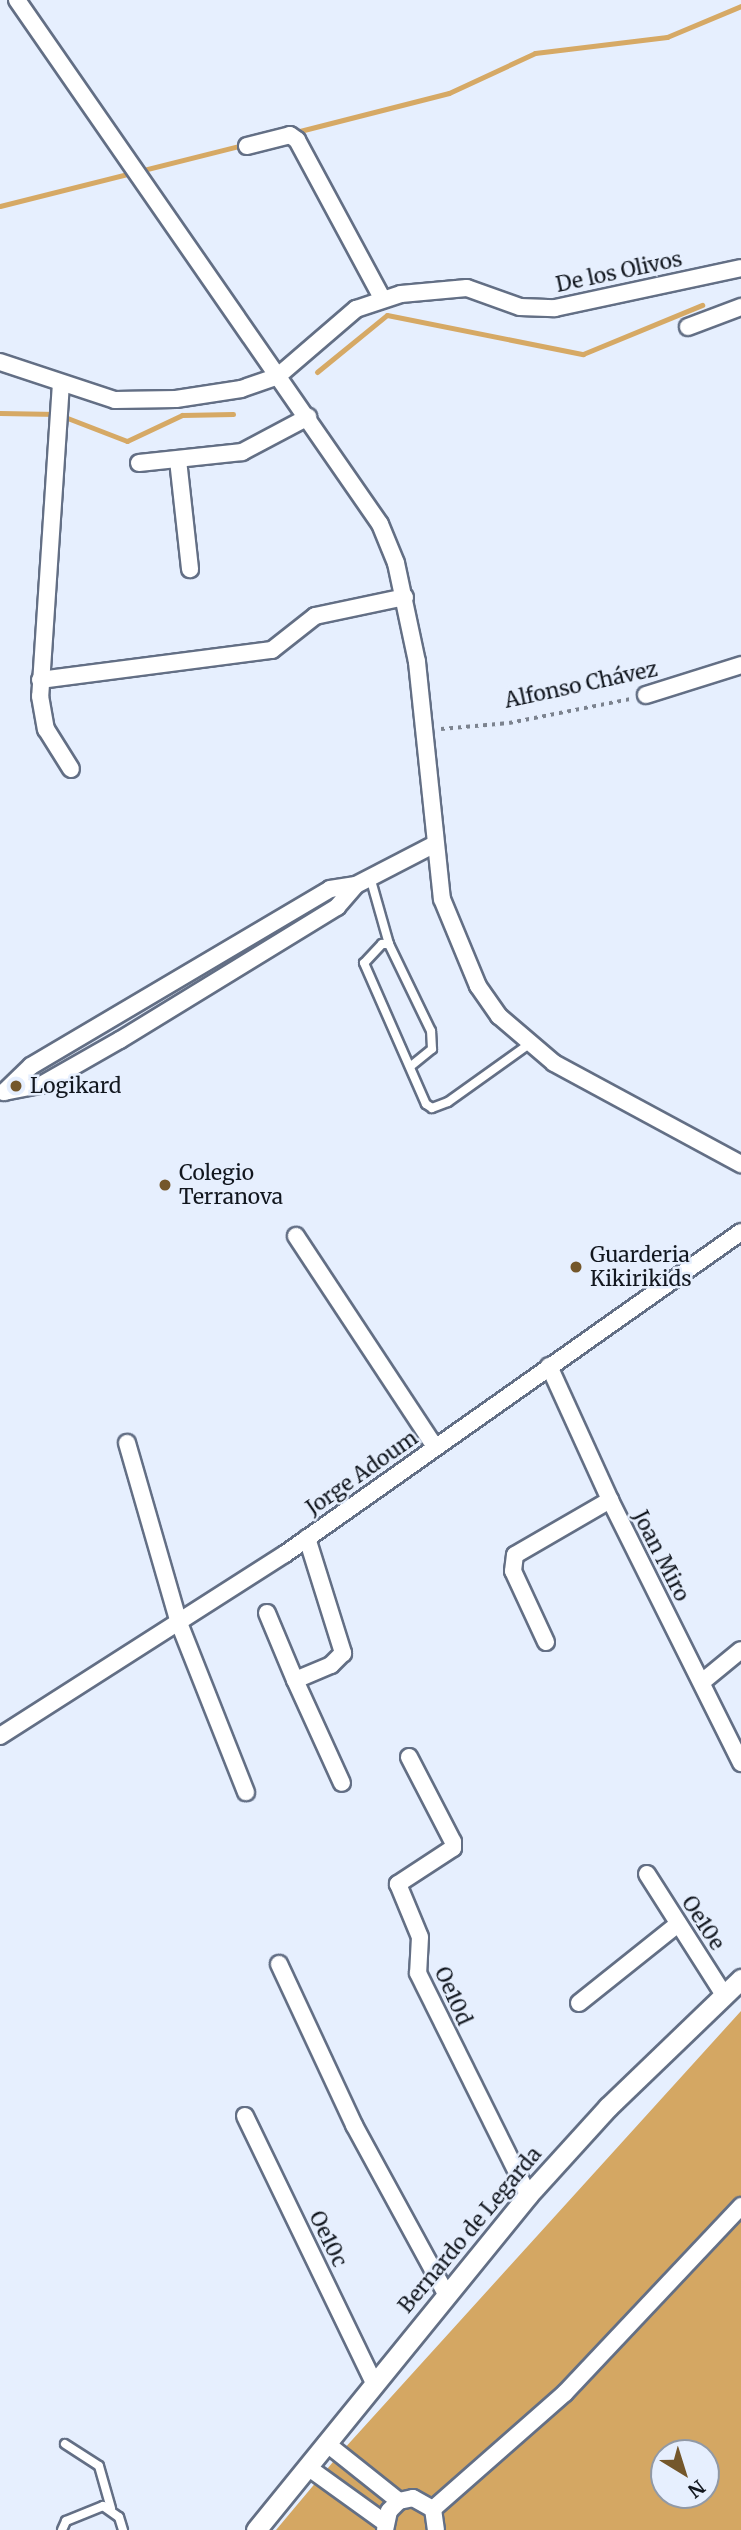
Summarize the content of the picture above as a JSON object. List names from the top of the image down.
{
  "streets": {
    "street": [
      "De los Olivos",
      "Alfonso Chávez",
      "Jorge Adoum",
      "Joan Miro",
      "Oe10e",
      "Oe10d",
      "Bernardo de Legarda",
      "Oe10c"
    ]
  },
  "crossings": [
    ["Jorge Adoum", "Joan Miro"],
    ["Oe10e", "Bernardo de Legarda"],
    ["Oe10d", "Bernardo de Legarda"],
    ["Bernardo de Legarda", "Oe10c"]
  ],
  "places": ["Logikard", "Colegio Terranova", "Guarderia Kikirikids"],
  "north": "bottom right"
}
